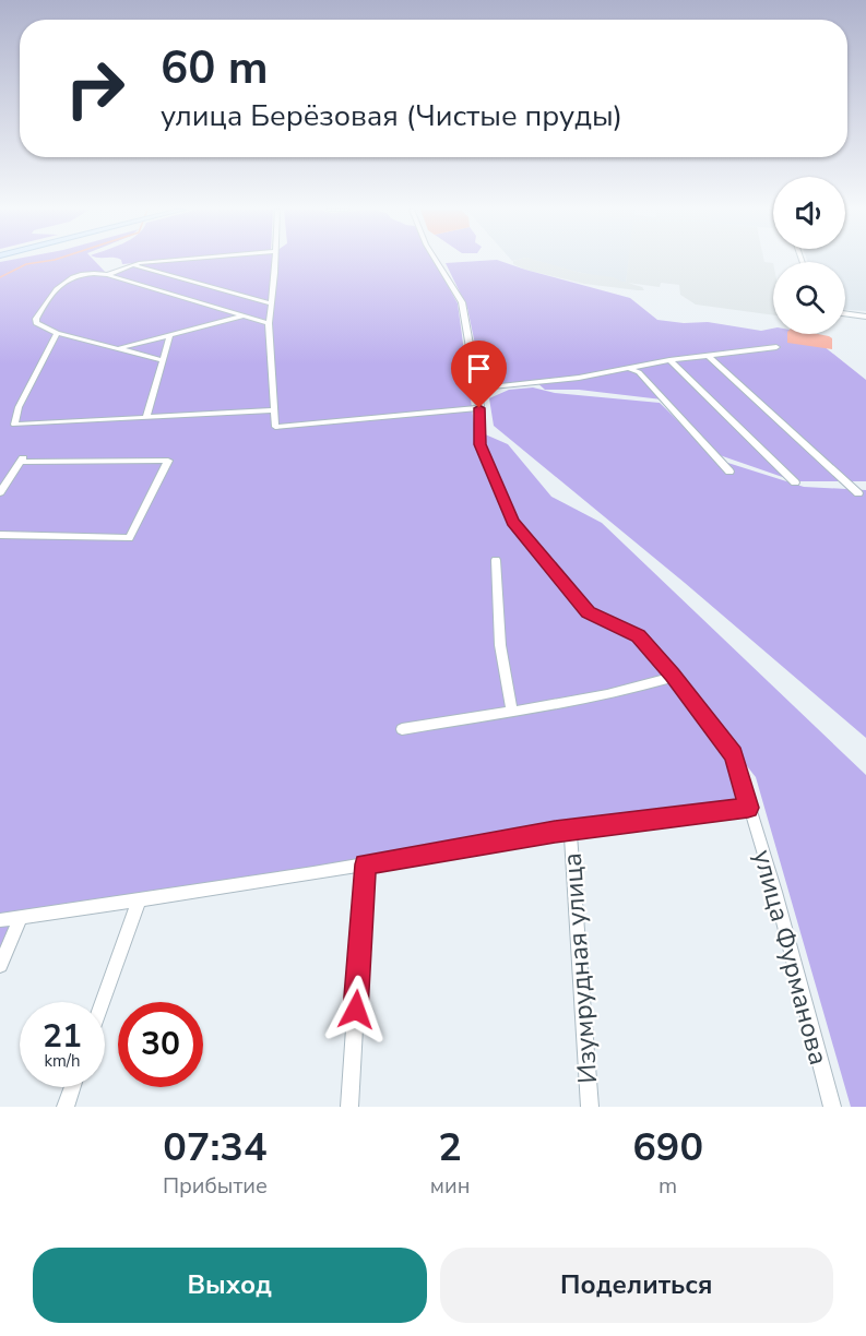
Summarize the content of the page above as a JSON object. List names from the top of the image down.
{
  "streets": {
    "street": ["улица Фурманова", "Изумрудная улица"]
  },
  "page": {
    "turn": ["60 m", "улица Берёзовая (Чистые пруды)"],
    "speed": "21 km/h",
    "limit": "30",
    "eta": [
      "07:34",
      "Прибытие",
      "2",
      "мин",
      "690",
      "m"
    ],
    "buttons": ["Выход", "Поделиться"]
  }
}
